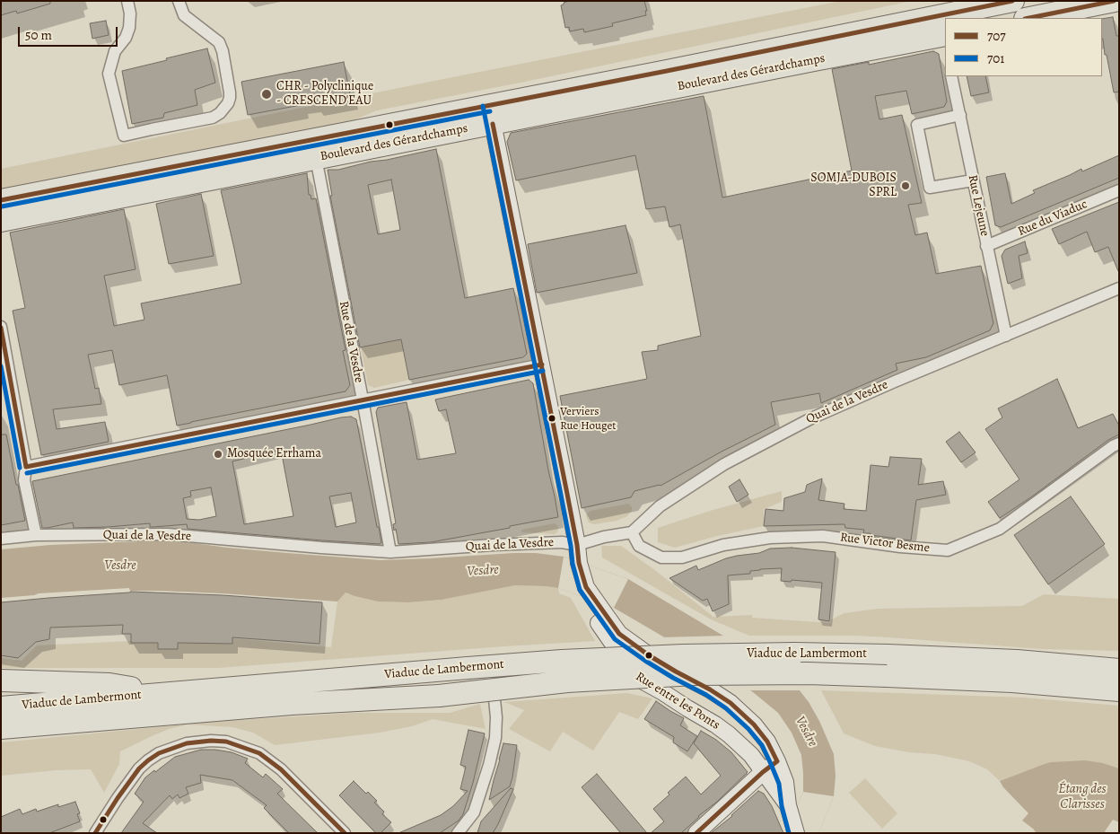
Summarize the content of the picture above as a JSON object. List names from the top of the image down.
{
  "streets": {
    "highway": ["Boulevard des Gérardchamps", "Viaduc de Lambermont"],
    "street": [
      "Rue Lejeune",
      "Rue du Viaduc",
      "Rue de la Vesdre",
      "Quai de la Vesdre",
      "Rue Victor Besme",
      "Rue entre les Ponts"
    ]
  },
  "crossings": [
    ["Boulevard des Gérardchamps", "Rue de la Vesdre"],
    ["Boulevard des Gérardchamps", "Rue entre les Ponts"],
    ["Rue Lejeune", "Rue du Viaduc"],
    ["Rue Lejeune", "Quai de la Vesdre"],
    ["Rue de la Vesdre", "Quai de la Vesdre"],
    ["Quai de la Vesdre", "Rue Victor Besme"],
    ["Quai de la Vesdre", "Rue entre les Ponts"]
  ],
  "water": ["Vesdre", "Étang des Clarisses"],
  "places": [
    "CHR - Polyclinique - CRESCEND'EAU",
    "SOMJA-DUBOIS SPRL",
    "Verviers Rue Houget",
    "Mosquée Errhama"
  ],
  "lines": ["transit line 707", "transit line 701"],
  "legend": ["707", "701"],
  "scale_bar": "50 m"
}
